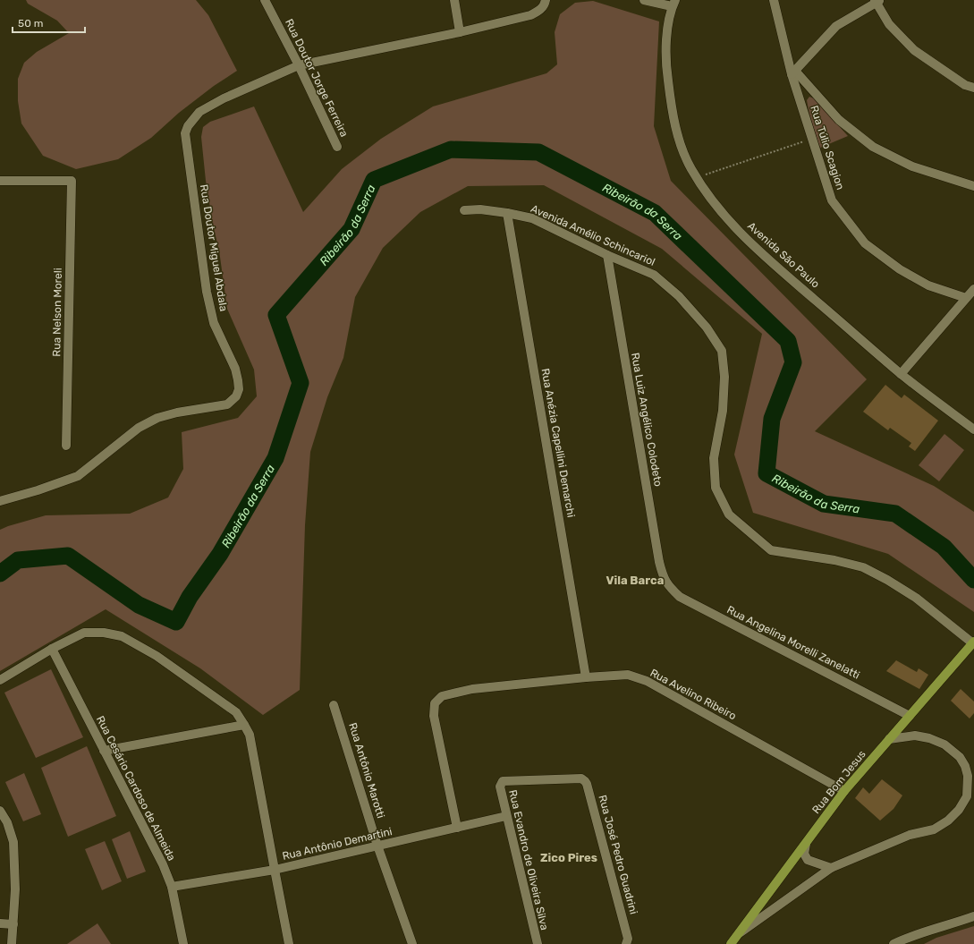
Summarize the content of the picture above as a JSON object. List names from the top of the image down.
{
  "streets": {
    "main road": ["Rua Bom Jesus"],
    "street": [
      "Rua Doutor Jorge Ferreira",
      "Rua Túlio Scagion",
      "Avenida Amélio Schincariol",
      "Rua Doutor Miguel Abdala",
      "Avenida São Paulo",
      "Rua Nelson Moreli",
      "Rua Luiz Angélico Colodeto",
      "Rua Anézia Capellini Demarchi",
      "Rua Angelina Morelli Zanelatti",
      "Rua Avelino Ribeiro",
      "Rua Antônio Marotti",
      "Rua Cesário Cardoso de Almeida",
      "Rua Antônio Demartini",
      "Rua José Pedro Guadrini",
      "Rua Evandro de Oliveira Silva"
    ]
  },
  "crossings": [
    ["Rua Doutor Jorge Ferreira", "Rua Doutor Miguel Abdala"],
    ["Avenida Amélio Schincariol", "Rua Luiz Angélico Colodeto"],
    ["Avenida Amélio Schincariol", "Rua Anézia Capellini Demarchi"],
    ["Avenida Amélio Schincariol", "Rua Bom Jesus"],
    ["Rua Luiz Angélico Colodeto", "Rua Angelina Morelli Zanelatti"],
    ["Rua Anézia Capellini Demarchi", "Rua Avelino Ribeiro"],
    ["Rua Angelina Morelli Zanelatti", "Rua Bom Jesus"],
    ["Rua Avelino Ribeiro", "Rua Bom Jesus"],
    ["Rua Avelino Ribeiro", "Rua Antônio Demartini"],
    ["Rua Antônio Marotti", "Rua Antônio Demartini"],
    ["Rua Cesário Cardoso de Almeida", "Rua Antônio Demartini"],
    ["Rua Antônio Demartini", "Rua Evandro de Oliveira Silva"],
    ["Rua José Pedro Guadrini", "Rua Evandro de Oliveira Silva"]
  ],
  "districts": ["Vila Barca", "Zico Pires"],
  "water": ["Ribeirão da Serra"],
  "scale_bar": "50 m"
}
